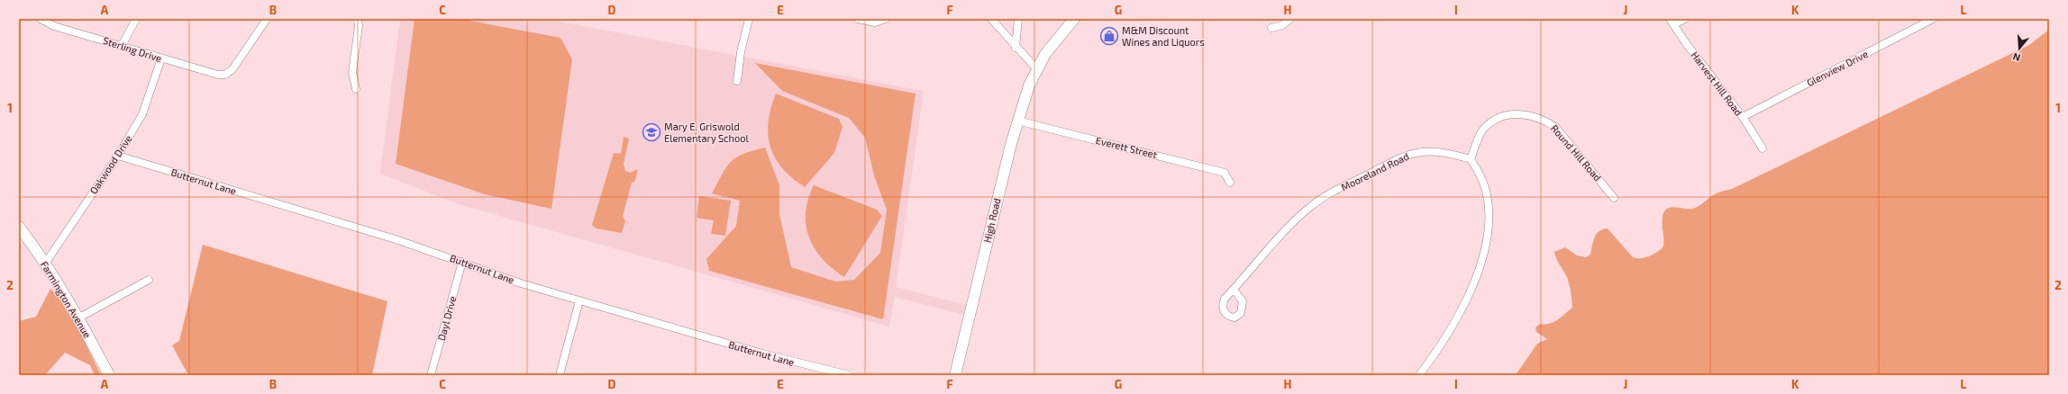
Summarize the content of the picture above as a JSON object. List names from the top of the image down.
{
  "streets": {
    "main road": ["High Road", "Farmington Avenue"],
    "street": [
      "Sterling Drive",
      "Glenview Drive",
      "Harvest Hill Road",
      "Everett Street",
      "Round Hill Road",
      "Oakwood Drive",
      "Mooreland Road",
      "Butternut Lane",
      "Dayl Drive"
    ]
  },
  "crossings": [
    ["Sterling Drive", "Oakwood Drive"],
    ["Glenview Drive", "Harvest Hill Road"],
    ["Everett Street", "High Road"],
    ["Round Hill Road", "Mooreland Road"],
    ["Oakwood Drive", "Butternut Lane"],
    ["Oakwood Drive", "Farmington Avenue"],
    ["Butternut Lane", "Dayl Drive"]
  ],
  "places": {
    "shop": ["M&M Discount Wines and Liquors"],
    "school or university": ["Mary E. Griswold Elementary School"]
  },
  "north": "bottom",
  "grid": {
    "columns": [
      "A",
      "B",
      "C",
      "D",
      "E",
      "F",
      "G",
      "H",
      "I",
      "J",
      "K",
      "L"
    ],
    "rows": ["1", "2"]
  }
}
